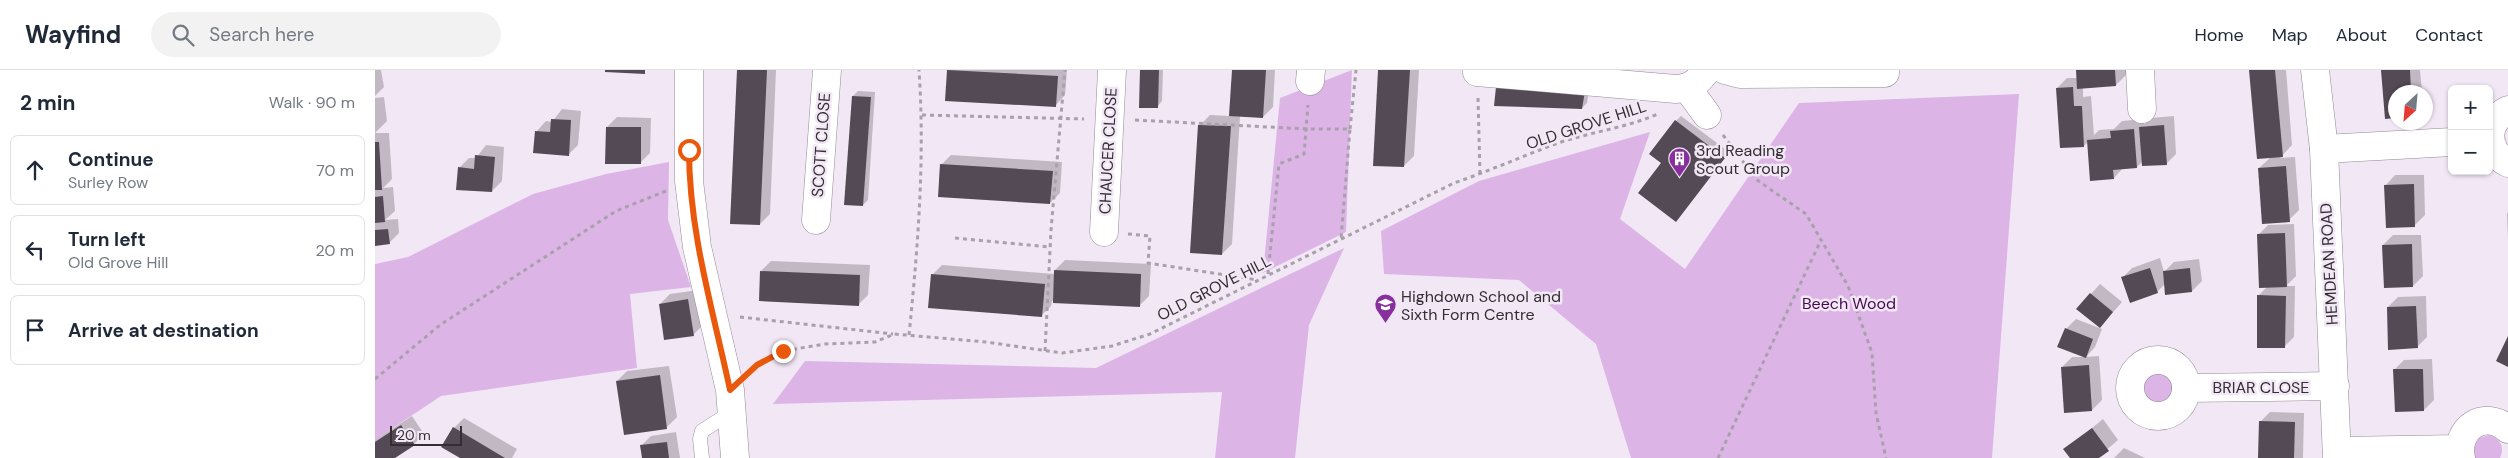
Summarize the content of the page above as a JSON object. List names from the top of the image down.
{
  "streets": {
    "street": [
      "SCOTT CLOSE",
      "CHAUCER CLOSE",
      "HEMDEAN ROAD",
      "BRIAR CLOSE"
    ],
    "path": ["OLD GROVE HILL"]
  },
  "crossings": [
    ["HEMDEAN ROAD", "BRIAR CLOSE"]
  ],
  "parks": ["Beech Wood"],
  "places": {
    "building": ["3rd Reading Scout Group"],
    "school or university": ["Highdown School and Sixth Form Centre"]
  },
  "scale_bar": "20 m",
  "north": "bottom left",
  "page": {
    "header": "Wayfind",
    "search": "Search here",
    "nav": [
      "Home",
      "Map",
      "About",
      "Contact"
    ],
    "heading": ["2 min", "Walk · 90 m"],
    "map_buttons": ["+", "−"],
    "list": [
      ["Continue", "Surley Row", "70 m"],
      ["Turn left", "Old Grove Hill", "20 m"],
      "Arrive at destination"
    ],
    "scale": "20 m"
  }
}
